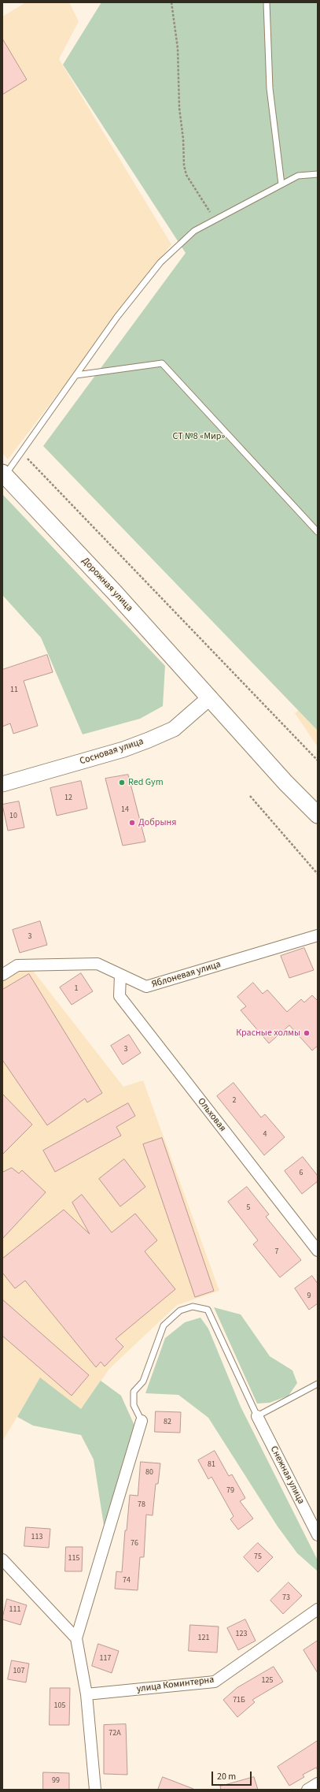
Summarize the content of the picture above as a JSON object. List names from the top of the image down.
{
  "streets": {
    "main road": ["Дорожная улица"],
    "street": [
      "Сосновая улица",
      "Яблоневая улица",
      "Ольховая",
      "Снежная улица",
      "улица Коминтерна"
    ]
  },
  "crossings": [
    ["Дорожная улица", "Сосновая улица"],
    ["Яблоневая улица", "Ольховая"]
  ],
  "parks": ["СТ №8 «Мир»"],
  "places": ["Red Gym", "Добрыня", "Красные холмы"],
  "house_numbers": [
    "11",
    "12",
    "14",
    "10",
    "3",
    "1",
    "3",
    "2",
    "4",
    "6",
    "5",
    "7",
    "9",
    "82",
    "81",
    "80",
    "79",
    "78",
    "113",
    "76",
    "75",
    "115",
    "74",
    "73",
    "111",
    "123",
    "121",
    "117",
    "107",
    "125",
    "71Б",
    "105",
    "72А",
    "99"
  ],
  "scale_bar": "20 m"
}
